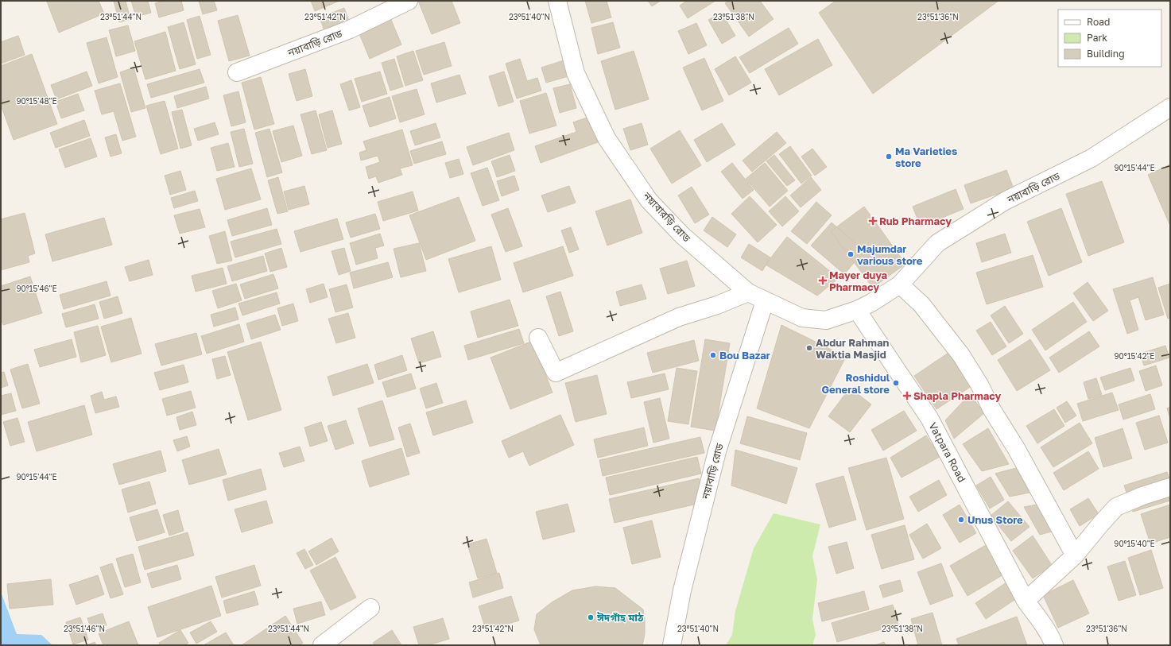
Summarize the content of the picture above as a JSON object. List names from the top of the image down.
{
  "streets": {
    "street": ["নয়াবাড়ি রোড", "নয়াবারড়ি রোড", "Vatpara Road"]
  },
  "crossings": [
    ["নয়াবাড়ি রোড", "নয়াবারড়ি রোড"],
    ["নয়াবাড়ি রোড", "Vatpara Road"],
    ["নয়াবারড়ি রোড", "Vatpara Road"]
  ],
  "places": {
    "other": [
      "Ma Varieties store",
      "Majumdar various store",
      "Abdur Rahman Waktia Masjid",
      "Bou Bazar",
      "Roshidul General store",
      "Unus Store",
      "ঈদগাঁহ মাঠ"
    ],
    "health": ["Rub Pharmacy", "Mayer duya Pharmacy", "Shapla Pharmacy"]
  },
  "legend": ["Road", "Park", "Building"],
  "coordinates": [
    "23°51'44\"N",
    "23°51'42\"N",
    "23°51'40\"N",
    "23°51'38\"N",
    "23°51'36\"N",
    "90°15'48\"E",
    "90°15'44\"E",
    "90°15'46\"E",
    "90°15'42\"E",
    "90°15'40\"E",
    "23°51'46\"N"
  ]
}
